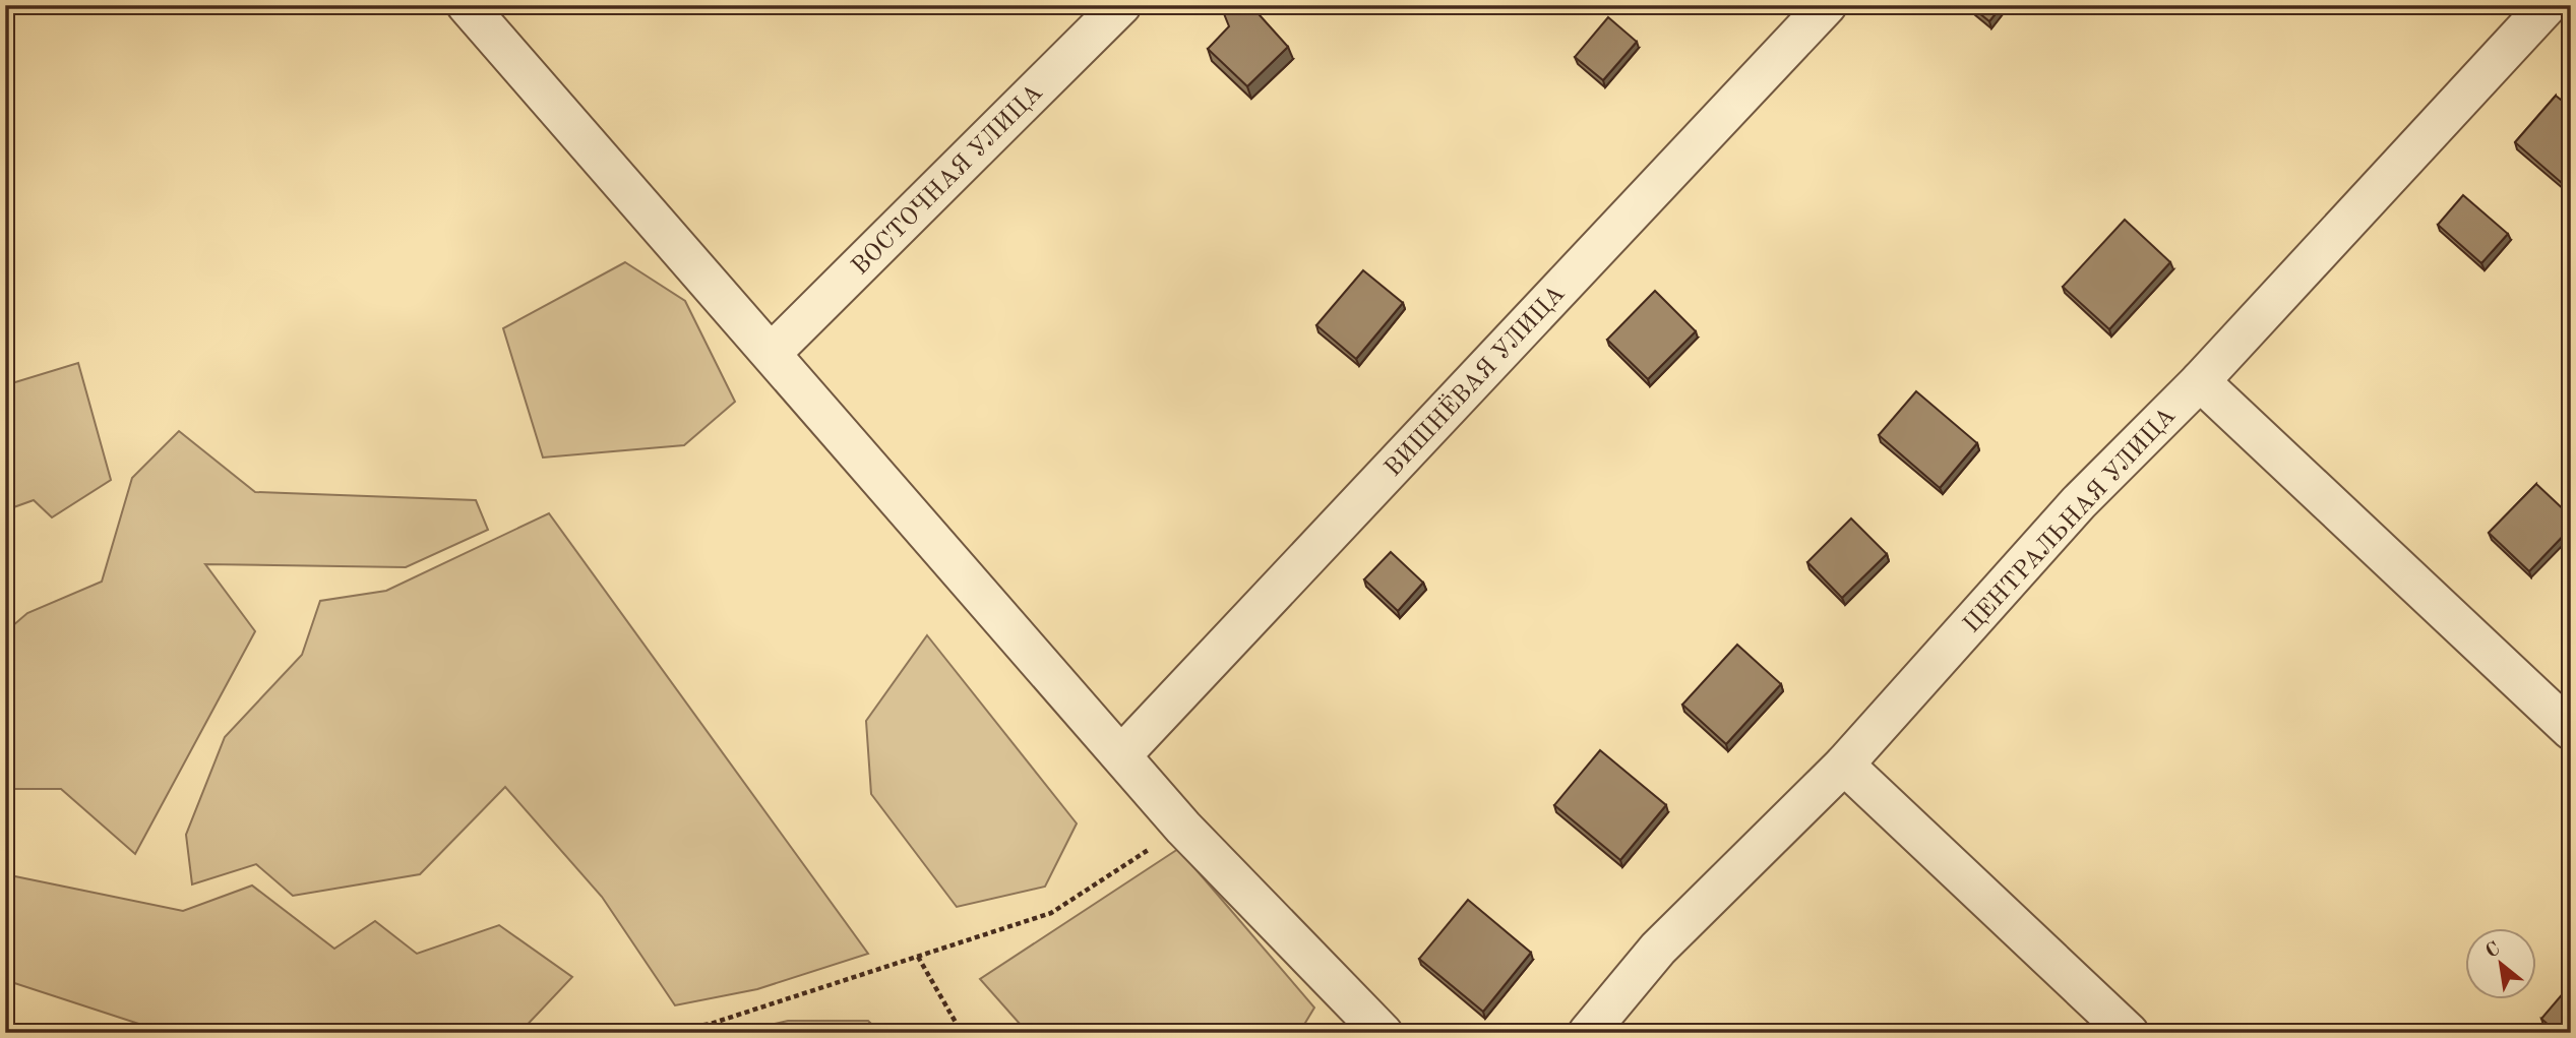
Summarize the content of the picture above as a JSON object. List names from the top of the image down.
{
  "streets": {
    "street": ["ВОСТОЧНАЯ УЛИЦА", "ВИШНЁВАЯ УЛИЦА", "ЦЕНТРАЛЬНАЯ УЛИЦА"]
  },
  "north": "top left"
}
